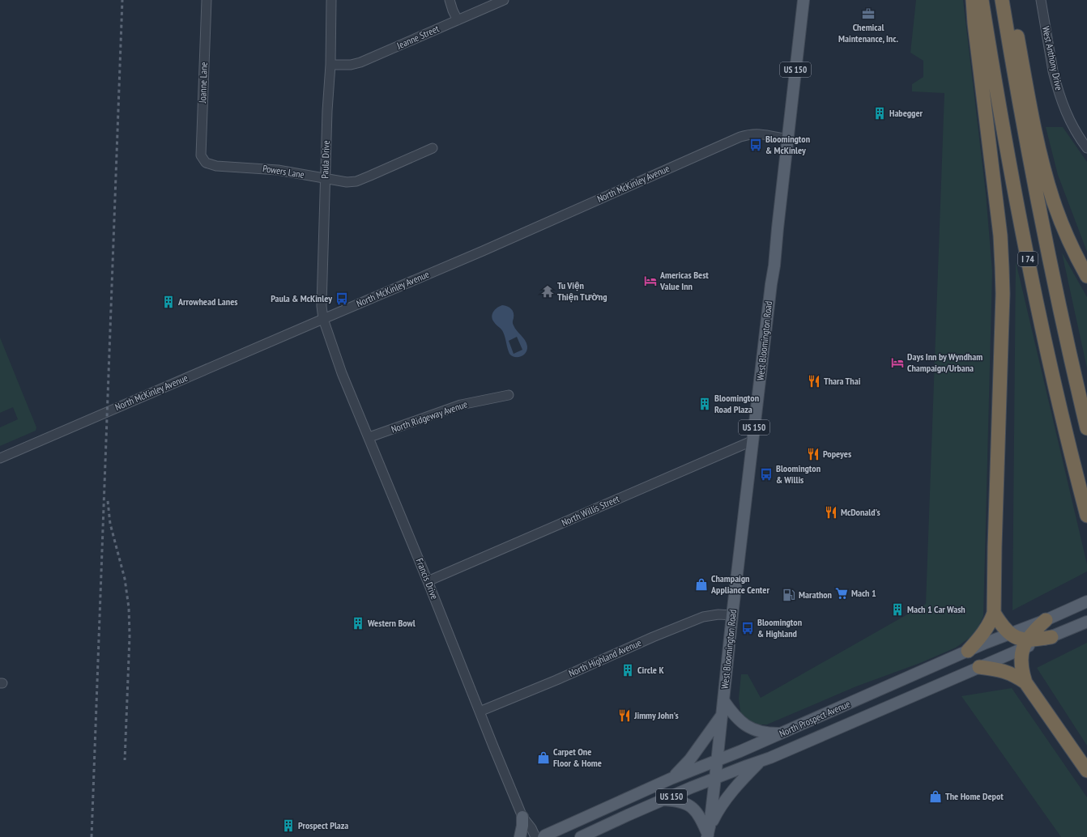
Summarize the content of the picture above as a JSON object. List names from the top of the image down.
{
  "streets": {
    "highway": ["I 74"],
    "main road": ["US 150", "West Bloomington Road", "North Prospect Avenue"],
    "street": [
      "Jeanne Street",
      "West Anthony Drive",
      "Joanne Lane",
      "Paula Drive",
      "Powers Lane",
      "North McKinley Avenue",
      "North Ridgeway Avenue",
      "North Willis Street",
      "Francis Drive",
      "North Highland Avenue"
    ]
  },
  "crossings": [
    ["Jeanne Street", "Paula Drive"],
    ["Joanne Lane", "Powers Lane"],
    ["Paula Drive", "Powers Lane"],
    ["Paula Drive", "North McKinley Avenue"],
    ["Paula Drive", "Francis Drive"],
    ["North McKinley Avenue", "West Bloomington Road"],
    ["North McKinley Avenue", "Francis Drive"],
    ["West Bloomington Road", "North Willis Street"],
    ["West Bloomington Road", "North Highland Avenue"],
    ["West Bloomington Road", "North Prospect Avenue"],
    ["North Ridgeway Avenue", "Francis Drive"],
    ["North Willis Street", "Francis Drive"],
    ["Francis Drive", "North Highland Avenue"]
  ],
  "places": {
    "office": ["Chemical Maintenance, Inc."],
    "building": [
      "Habegger",
      "Arrowhead Lanes",
      "Bloomington Road Plaza",
      "Mach 1 Car Wash",
      "Western Bowl",
      "Circle K",
      "Prospect Plaza"
    ],
    "bus stop": [
      "Bloomington & McKinley",
      "Paula & McKinley",
      "Bloomington & Willis",
      "Bloomington & Highland"
    ],
    "hotel": ["Americas Best Value Inn", "Days Inn by Wyndham Champaign/Urbana"],
    "temple": ["Tu Viện Thiện Tường"],
    "restaurant": [
      "Thara Thai",
      "Popeyes",
      "McDonald's",
      "Jimmy John's"
    ],
    "shop": ["Champaign Appliance Center", "Carpet One Floor & Home", "The Home Depot"],
    "supermarket": ["Mach 1"],
    "fuel station": ["Marathon"]
  }
}
